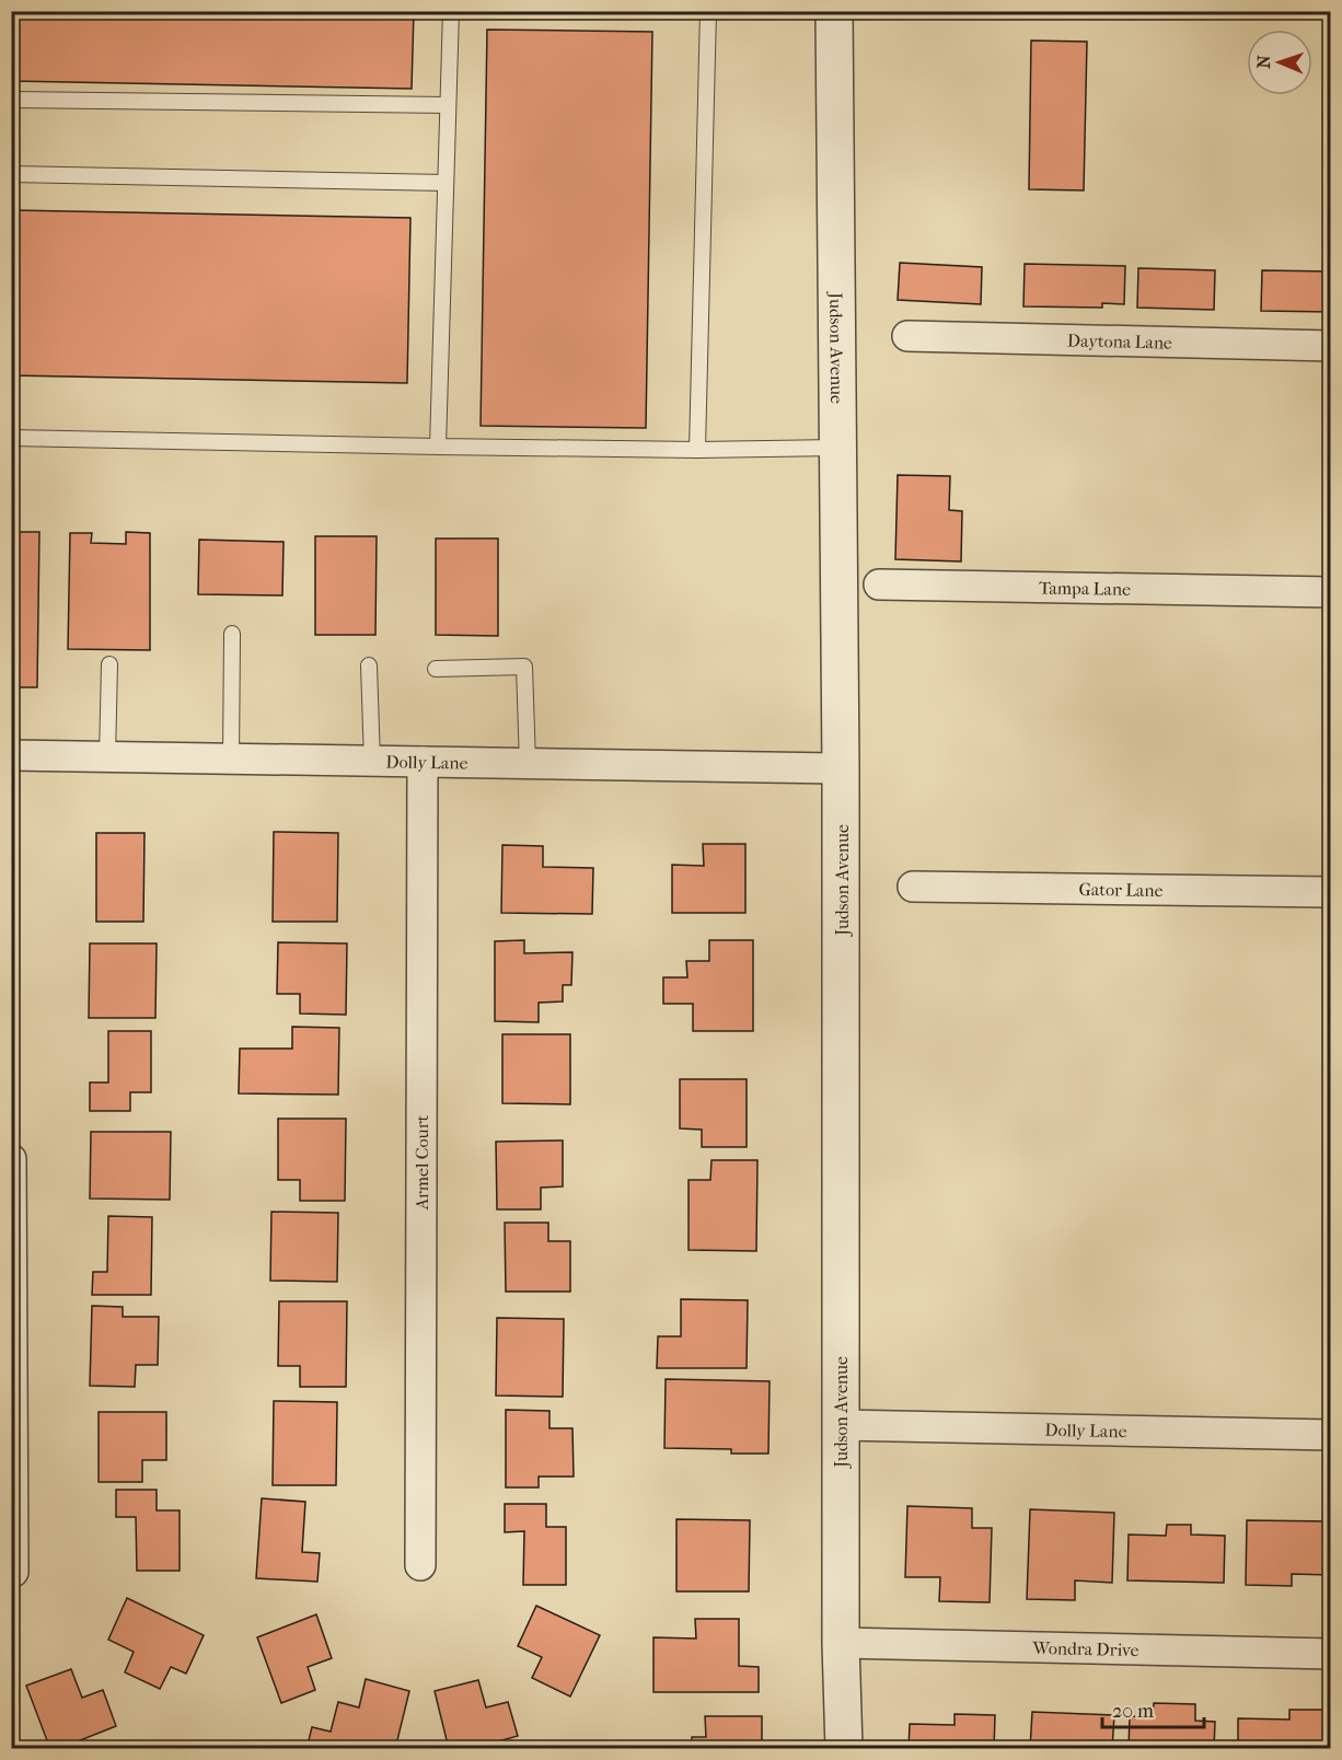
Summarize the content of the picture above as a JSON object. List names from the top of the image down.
{
  "streets": {
    "street": [
      "Daytona Lane",
      "Judson Avenue",
      "Tampa Lane",
      "Dolly Lane",
      "Gator Lane",
      "Armel Court",
      "Wondra Drive"
    ]
  },
  "crossings": [
    ["Judson Avenue", "Tampa Lane"],
    ["Judson Avenue", "Dolly Lane"],
    ["Judson Avenue", "Wondra Drive"],
    ["Dolly Lane", "Armel Court"]
  ],
  "scale_bar": "20 m",
  "north": "left"
}
